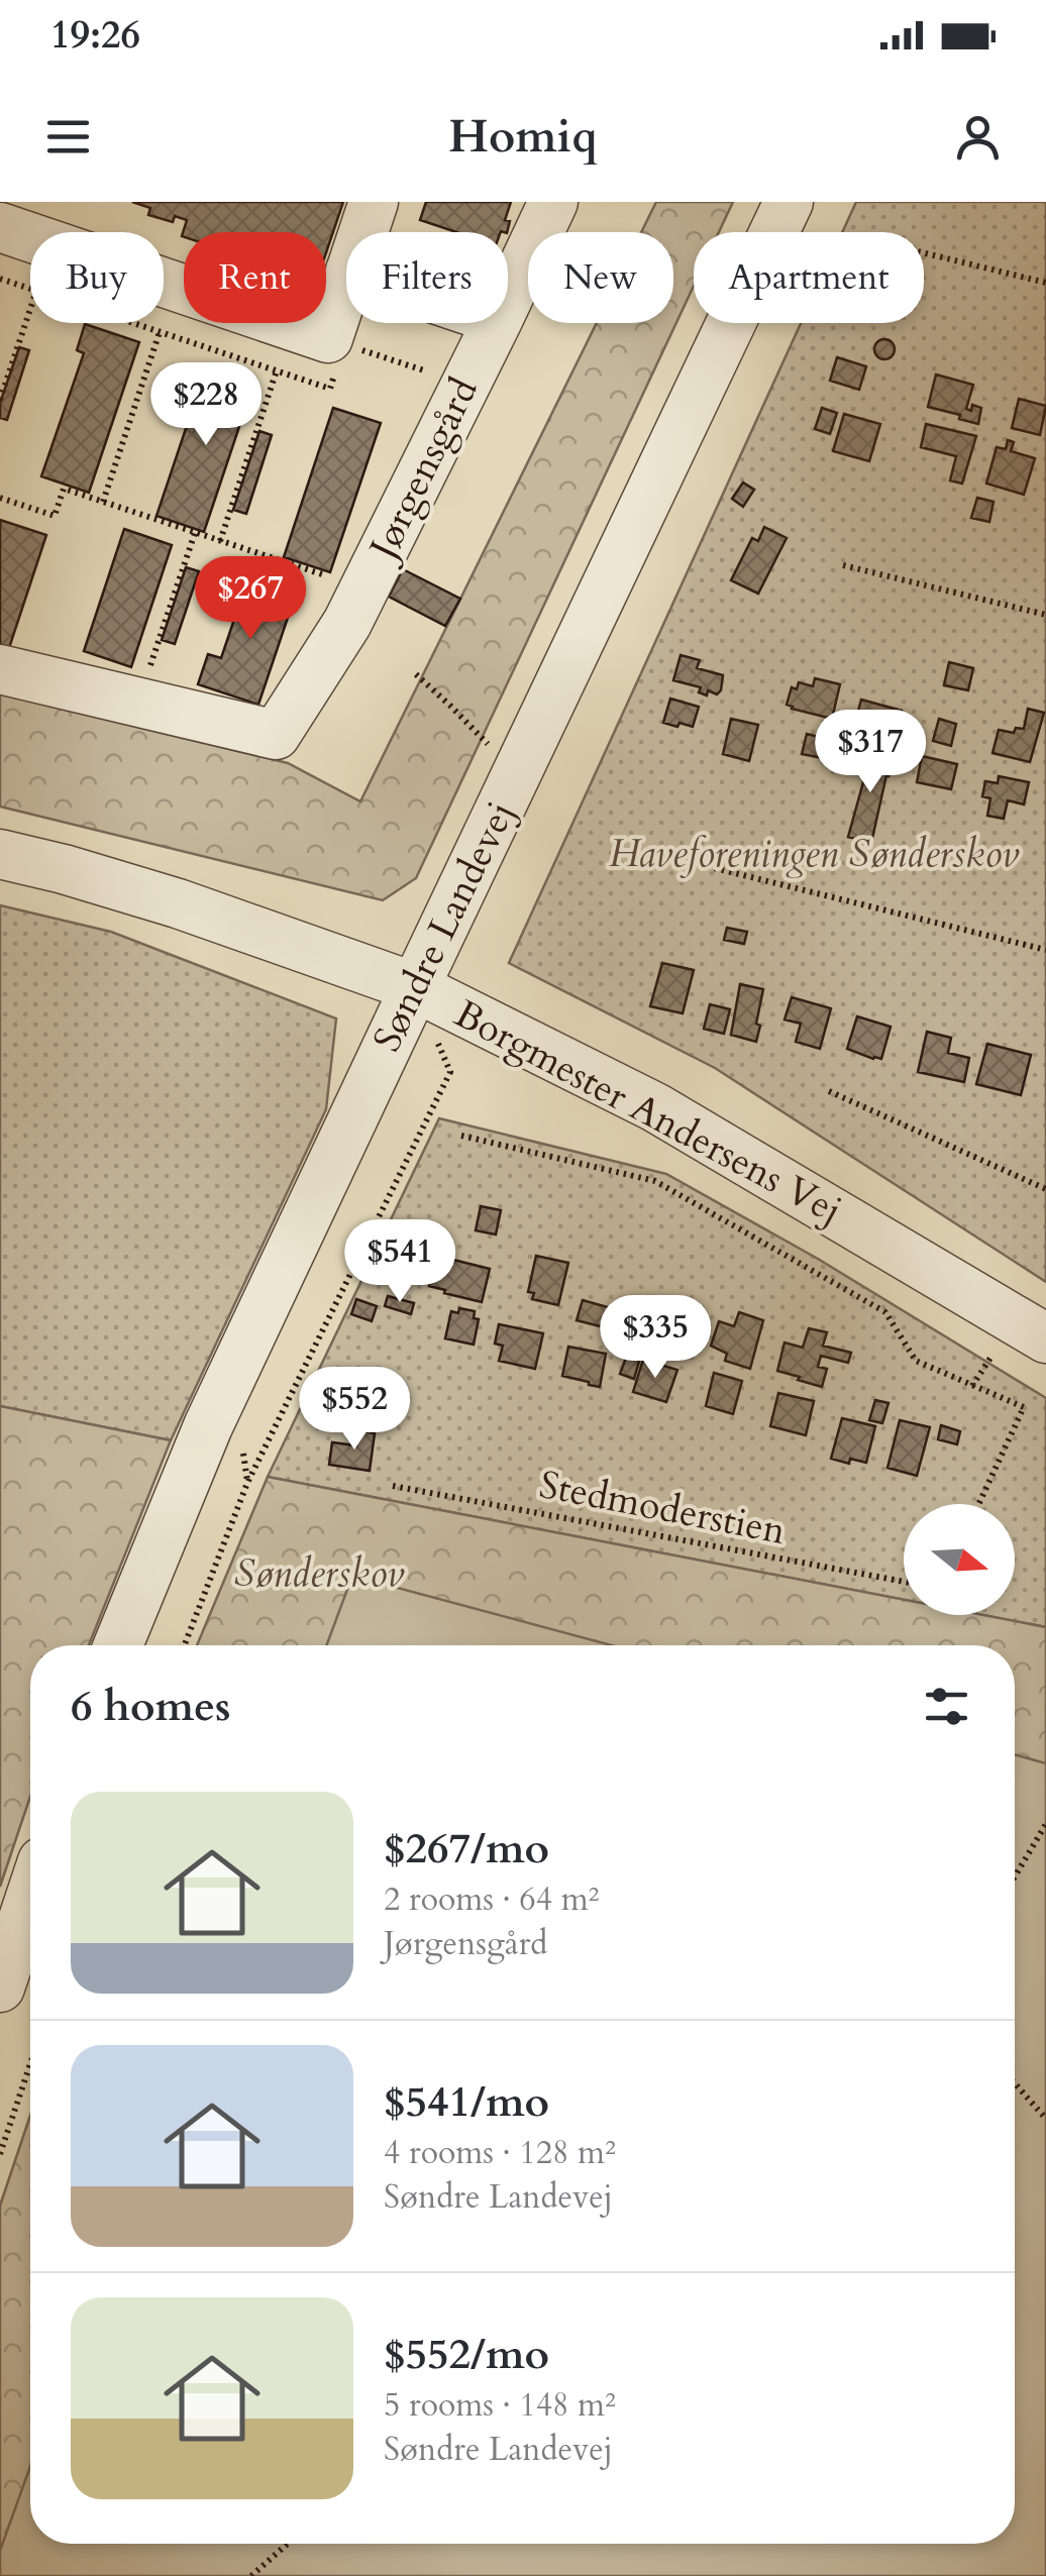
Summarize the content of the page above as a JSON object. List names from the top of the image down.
{
  "streets": {
    "street": ["Jørgensgård", "Søndre Landevej", "Borgmester Andersens Vej"],
    "path": ["Stedmoderstien"]
  },
  "crossings": [
    ["Søndre Landevej", "Borgmester Andersens Vej"]
  ],
  "parks": ["Haveforeningen Sønderskov", "Sønderskov"],
  "north": "right",
  "page": {
    "status": "19:26",
    "header": "Homiq",
    "chip": [
      "Buy",
      "Rent",
      "Filters",
      "New",
      "Apartment"
    ],
    "price": [
      "$228",
      "$267",
      "$317",
      "$541",
      "$335",
      "$552"
    ],
    "heading": "6 homes",
    "list": [
      {
        "name": "$267/mo",
        "note": "2 rooms · 64 m² · Jørgensgård"
      },
      {
        "name": "$541/mo",
        "note": "4 rooms · 128 m² · Søndre Landevej"
      },
      {
        "name": "$552/mo",
        "note": "5 rooms · 148 m² · Søndre Landevej"
      }
    ]
  }
}
